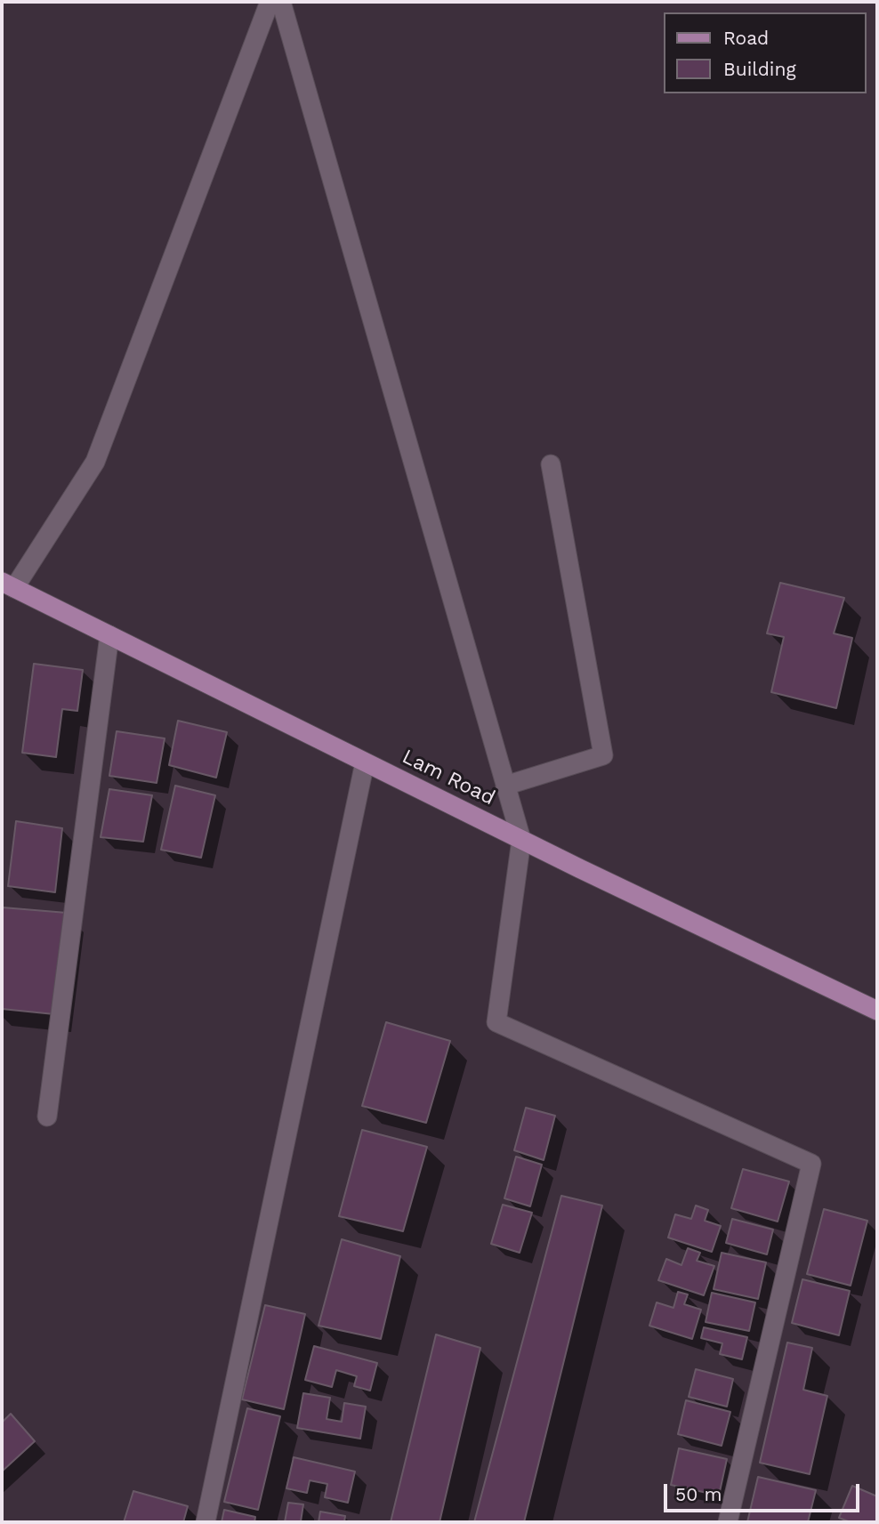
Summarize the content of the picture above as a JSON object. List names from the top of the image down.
{
  "streets": {
    "main road": ["Lam Road"]
  },
  "legend": ["Road", "Building"],
  "scale_bar": "50 m"
}
